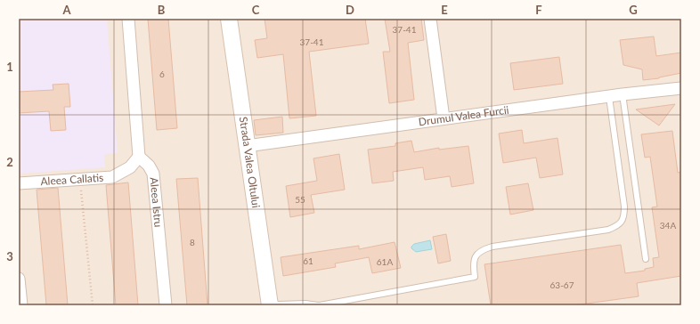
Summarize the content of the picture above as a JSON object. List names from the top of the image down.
{
  "streets": {
    "main road": ["Strada Valea Oltului"],
    "street": ["Drumul Valea Furcii", "Aleea Callatis", "Aleea Istru"]
  },
  "crossings": [
    ["Drumul Valea Furcii", "Strada Valea Oltului"],
    ["Aleea Callatis", "Aleea Istru"]
  ],
  "house_numbers": [
    "37-41",
    "37-41",
    "6",
    "55",
    "34A",
    "8",
    "61",
    "61A",
    "63-67"
  ],
  "grid": {
    "columns": [
      "A",
      "B",
      "C",
      "D",
      "E",
      "F",
      "G"
    ],
    "rows": ["1", "2", "3"]
  }
}
